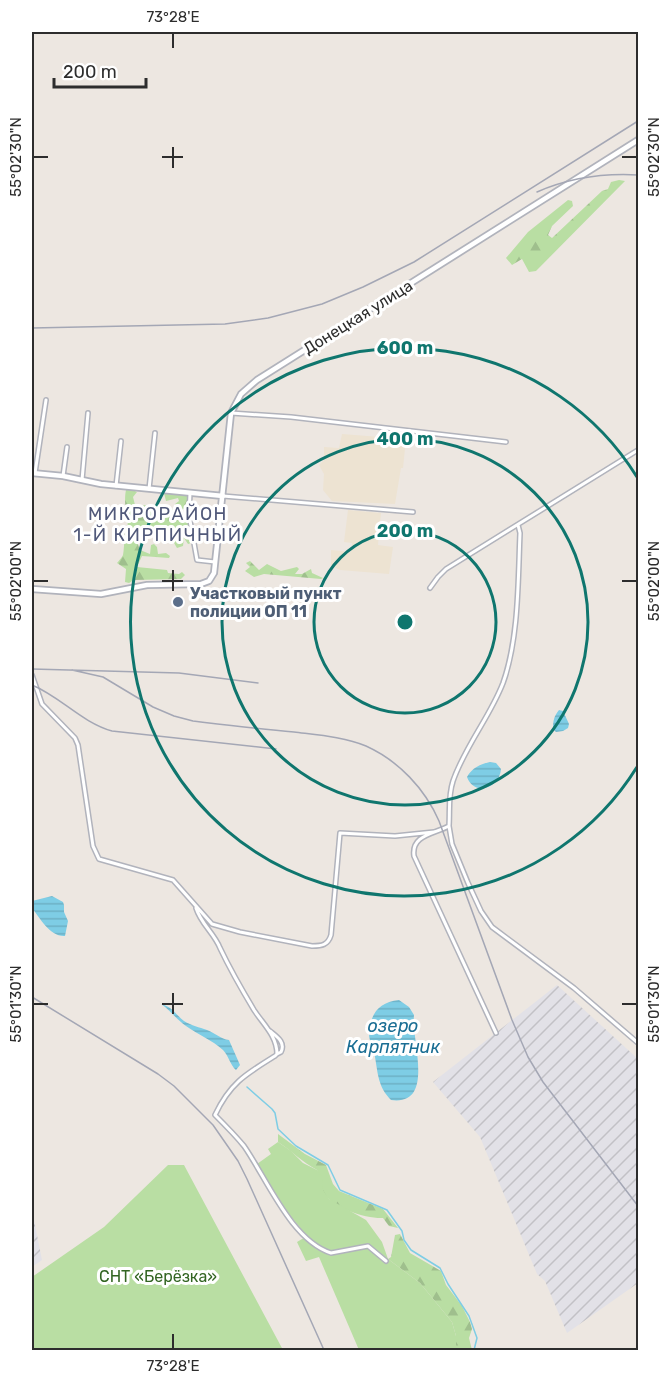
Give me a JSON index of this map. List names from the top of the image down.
{
  "streets": {
    "main road": ["Донецкая улица"]
  },
  "districts": ["МИКРОРАЙОН 1-Й КИРПИЧНЫЙ"],
  "water": ["озеро Карпятник"],
  "parks": ["СНТ «Берёзка»"],
  "places": ["Участковый пункт полиции ОП 11"],
  "scale_bar": "200 m",
  "coordinates": [
    "73°28'E",
    "55°02'30\"N",
    "55°02'00\"N",
    "55°01'30\"N"
  ],
  "rings": ["600 m", "400 m", "200 m"]
}
